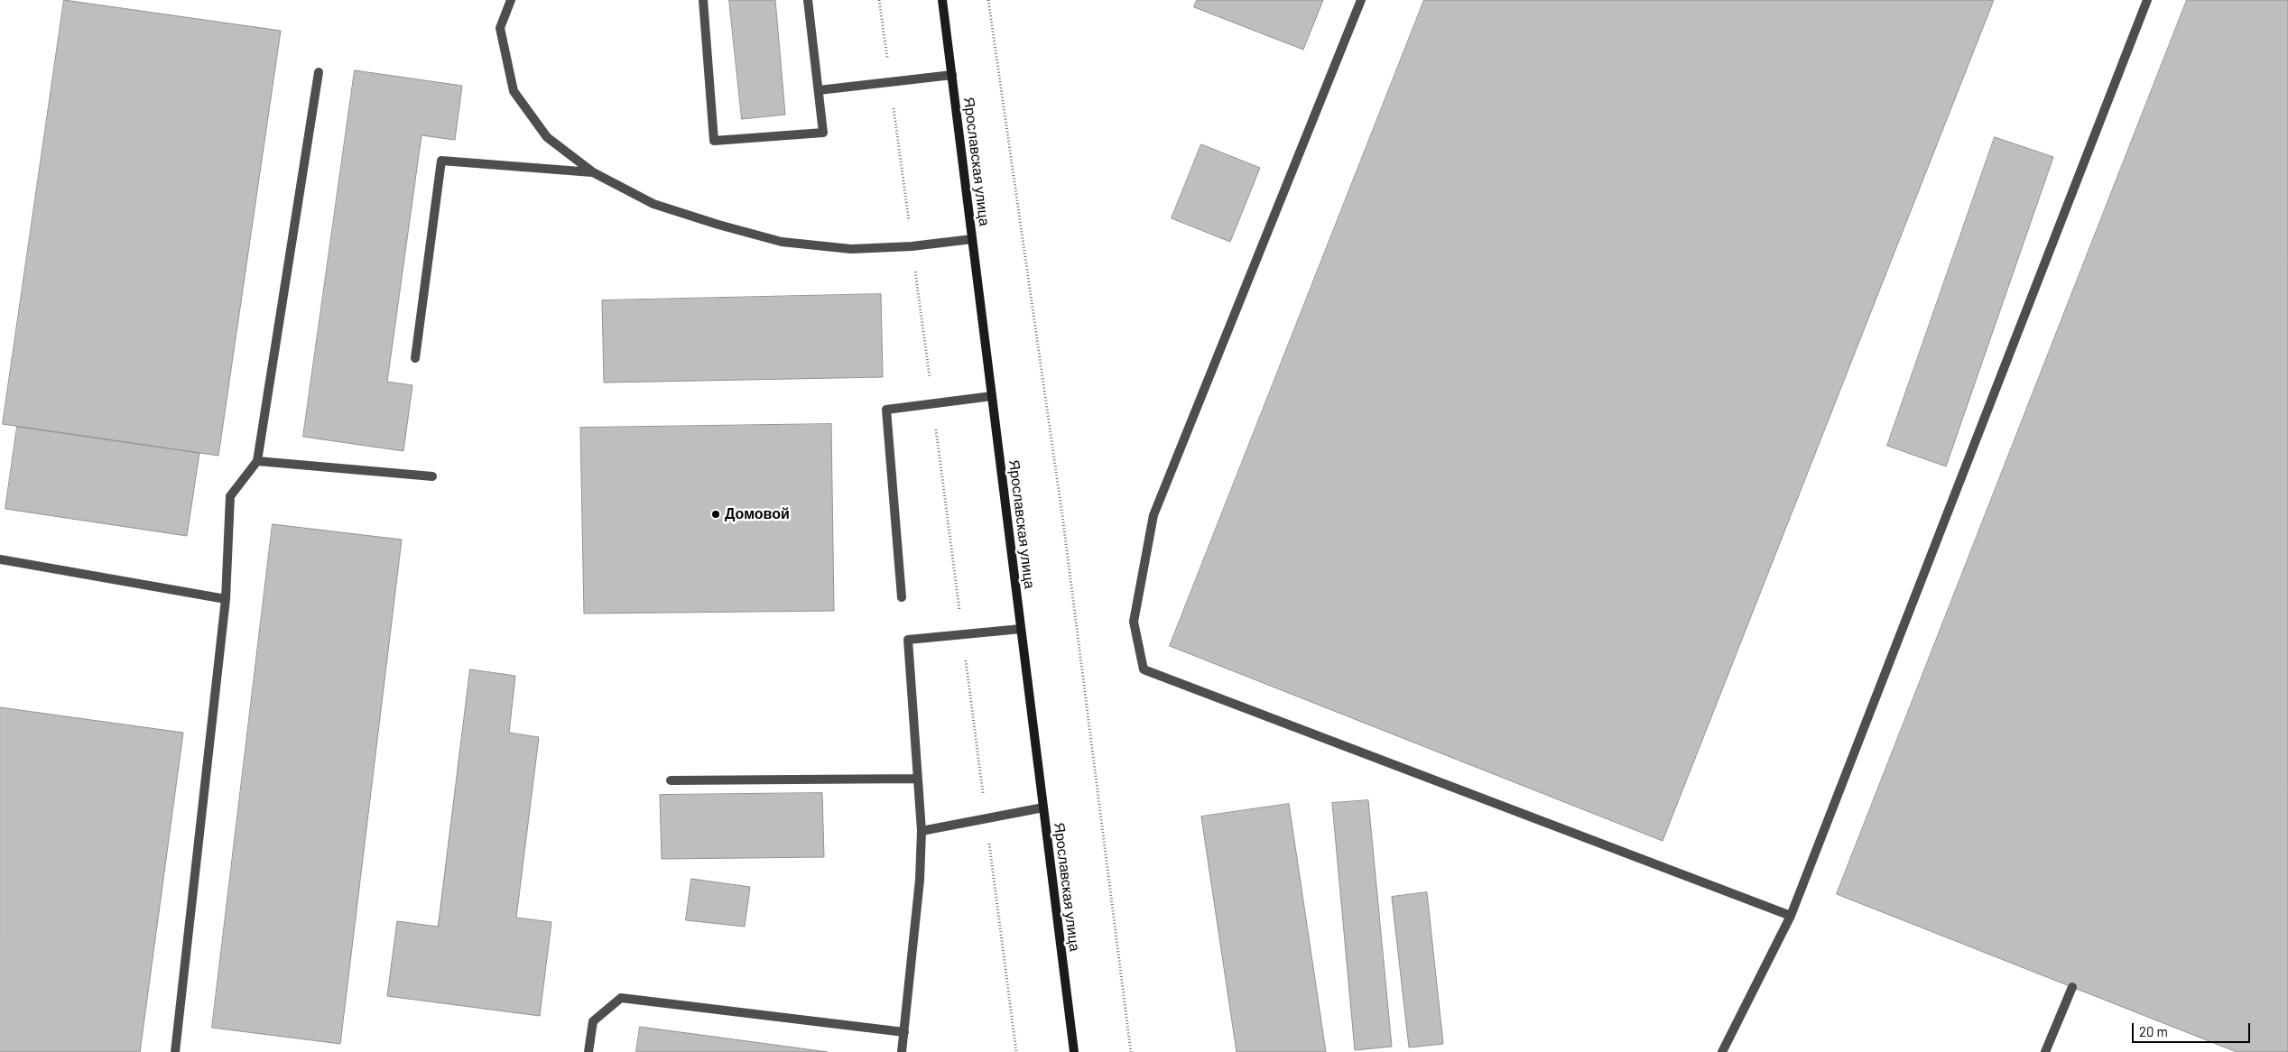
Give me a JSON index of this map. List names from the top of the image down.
{
  "streets": {
    "street": ["Ярославская улица"]
  },
  "places": ["Домовой"],
  "scale_bar": "20 m"
}
